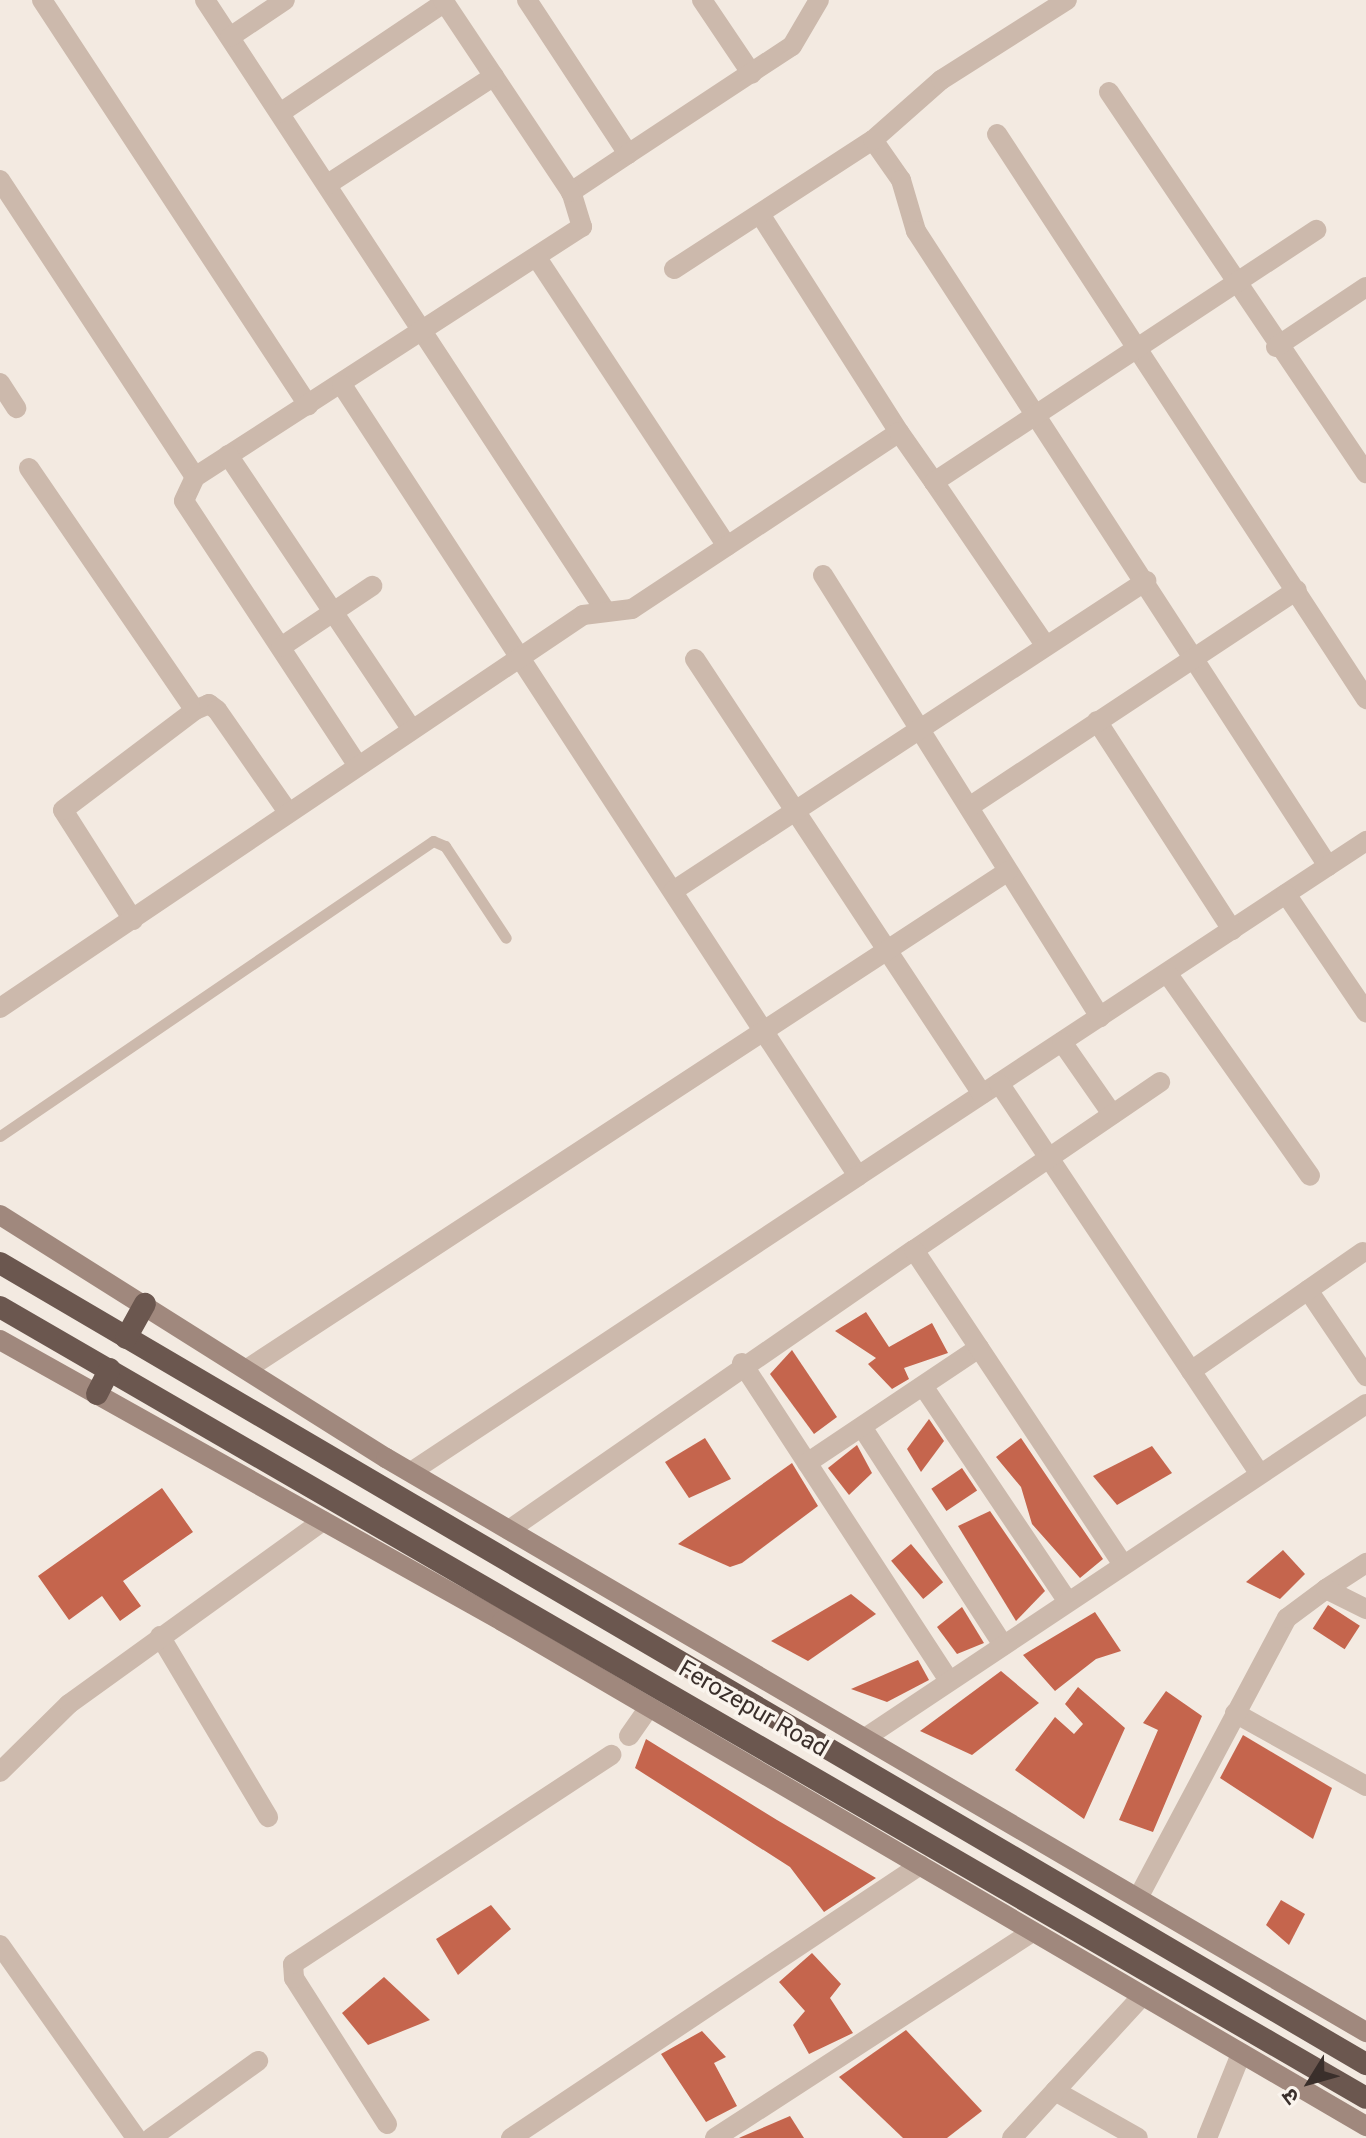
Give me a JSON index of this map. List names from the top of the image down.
{
  "streets": {
    "highway": ["Ferozepur Road"]
  },
  "north": "bottom left"
}
